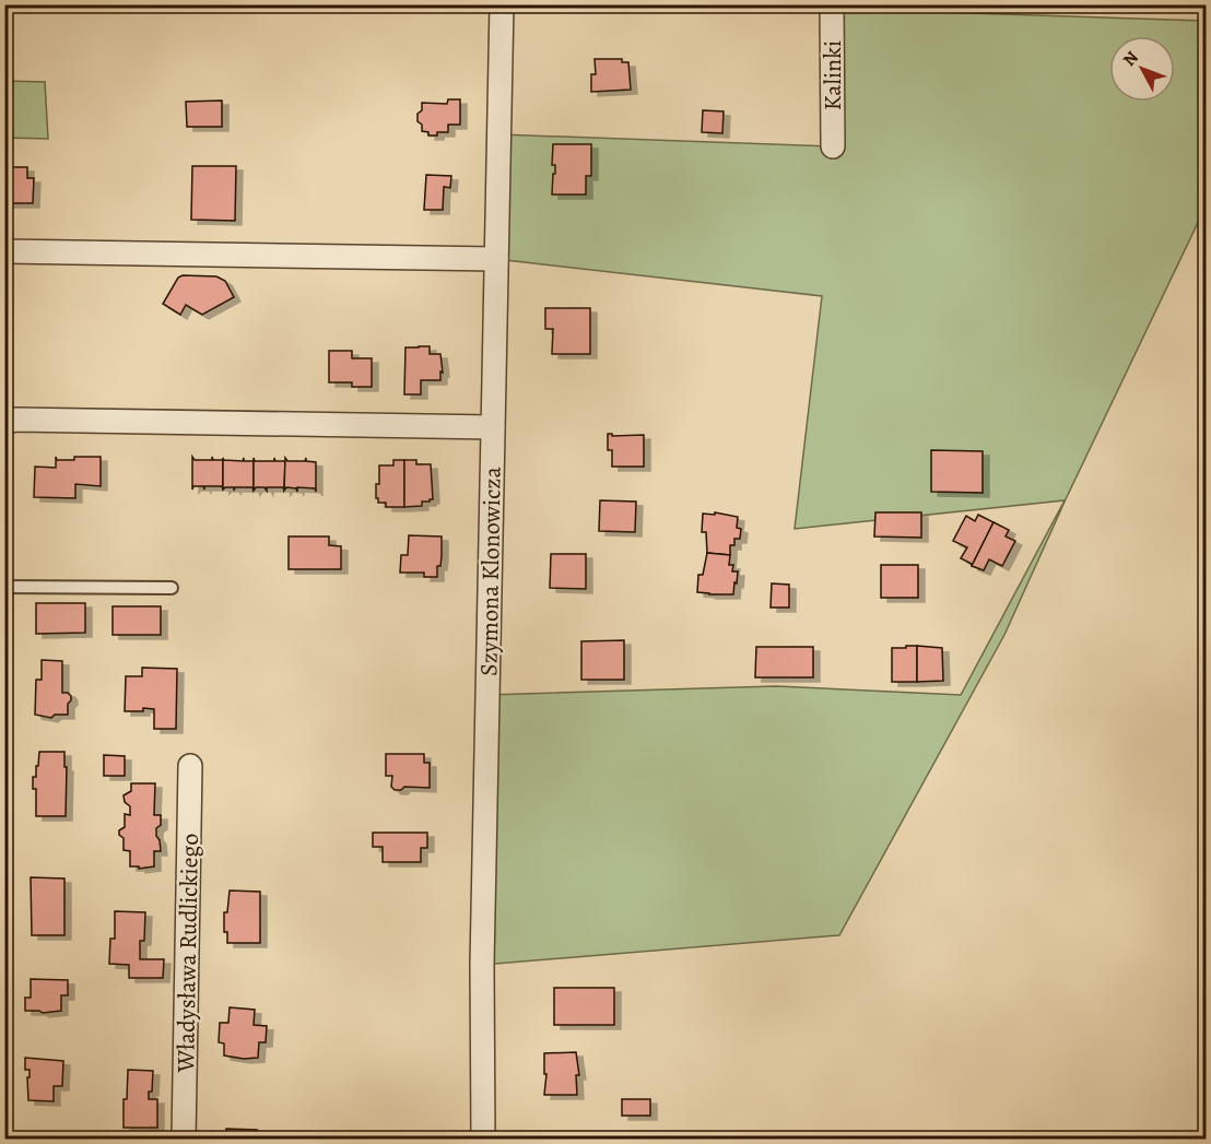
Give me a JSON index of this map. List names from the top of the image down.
{
  "streets": {
    "street": ["Kalinki", "Szymona Klonowicza", "Władysława Rudlickiego"]
  },
  "north": "top left"
}
